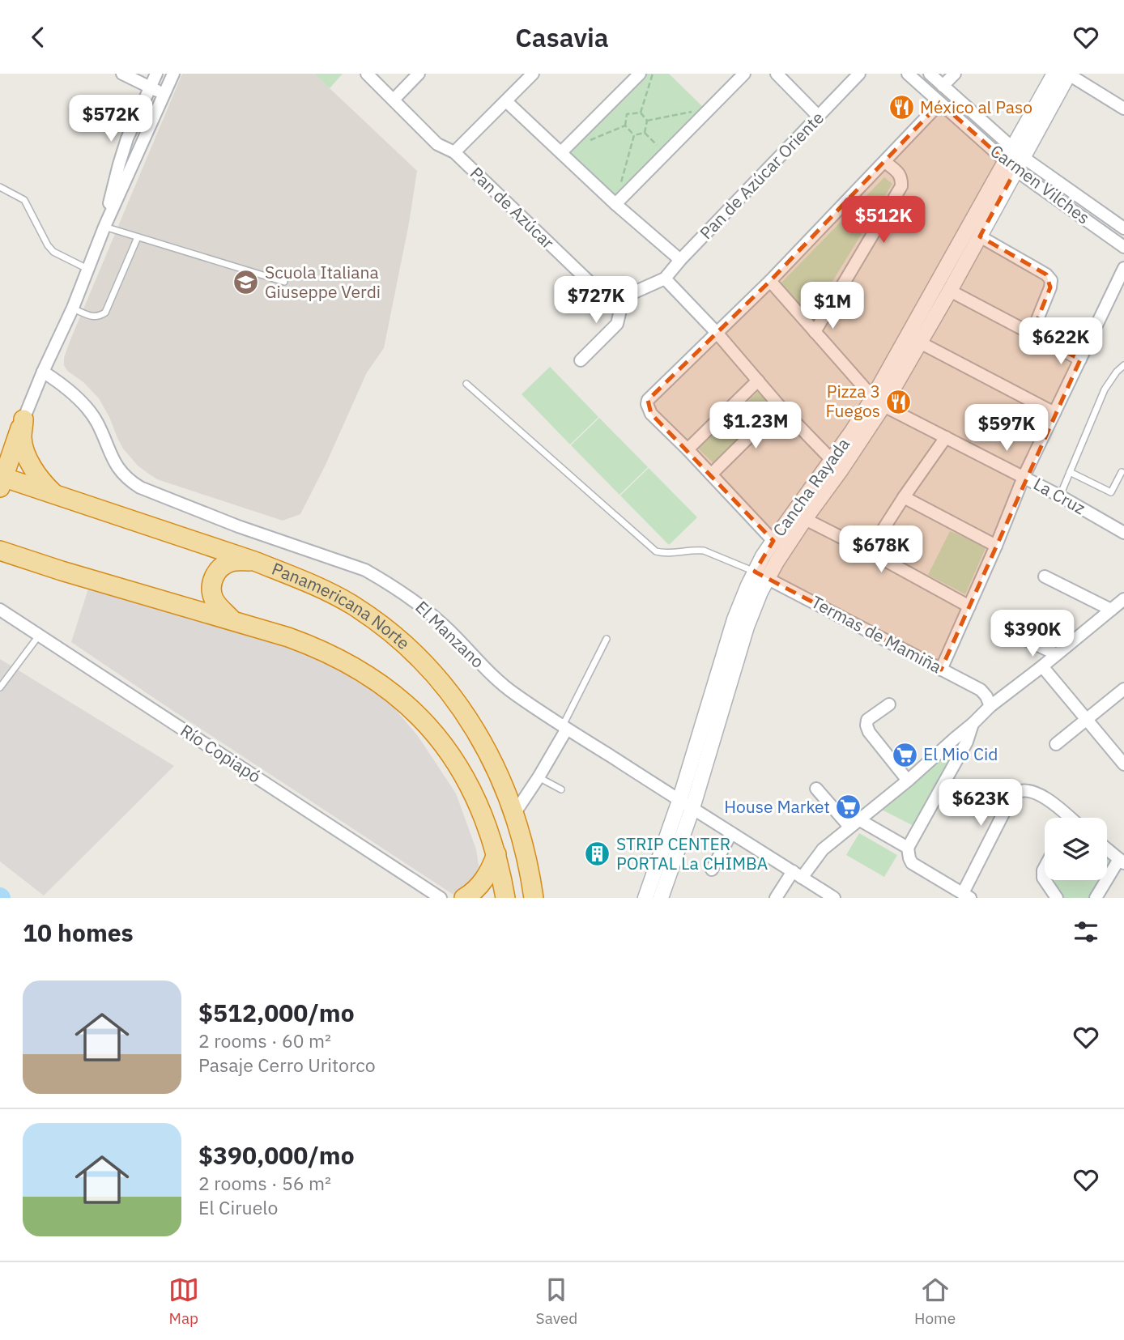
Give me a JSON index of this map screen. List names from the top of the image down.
{
  "streets": {
    "highway": ["Panamericana Norte"],
    "street": [
      "Pan de Azúcar Oriente",
      "Carmen Vilches",
      "Pan de Azúcar",
      "Cancha Rayada",
      "La Cruz",
      "El Manzano",
      "Termas de Mamiña",
      "Río Copiapó"
    ]
  },
  "crossings": [
    ["Carmen Vilches", "Cancha Rayada"],
    ["Cancha Rayada", "La Cruz"],
    ["Cancha Rayada", "El Manzano"],
    ["Cancha Rayada", "Termas de Mamiña"]
  ],
  "places": {
    "restaurant": ["México al Paso", "Pizza 3 Fuegos"],
    "school or university": ["Scuola Italiana Giuseppe Verdi"],
    "supermarket": ["El Mio Cid", "House Market"],
    "building": ["STRIP CENTER PORTAL La CHIMBA"]
  },
  "page": {
    "header": "Casavia",
    "price": [
      "$572K",
      "$512K",
      "$727K",
      "$1M",
      "$622K",
      "$1.23M",
      "$597K",
      "$678K",
      "$390K",
      "$623K"
    ],
    "heading": "10 homes",
    "list": [
      {
        "name": "$512,000/mo",
        "note": "2 rooms · 60 m² · Pasaje Cerro Uritorco"
      },
      {
        "name": "$390,000/mo",
        "note": "2 rooms · 56 m² · El Ciruelo"
      }
    ],
    "tabs": ["Map", "Saved", "Home"]
  }
}
